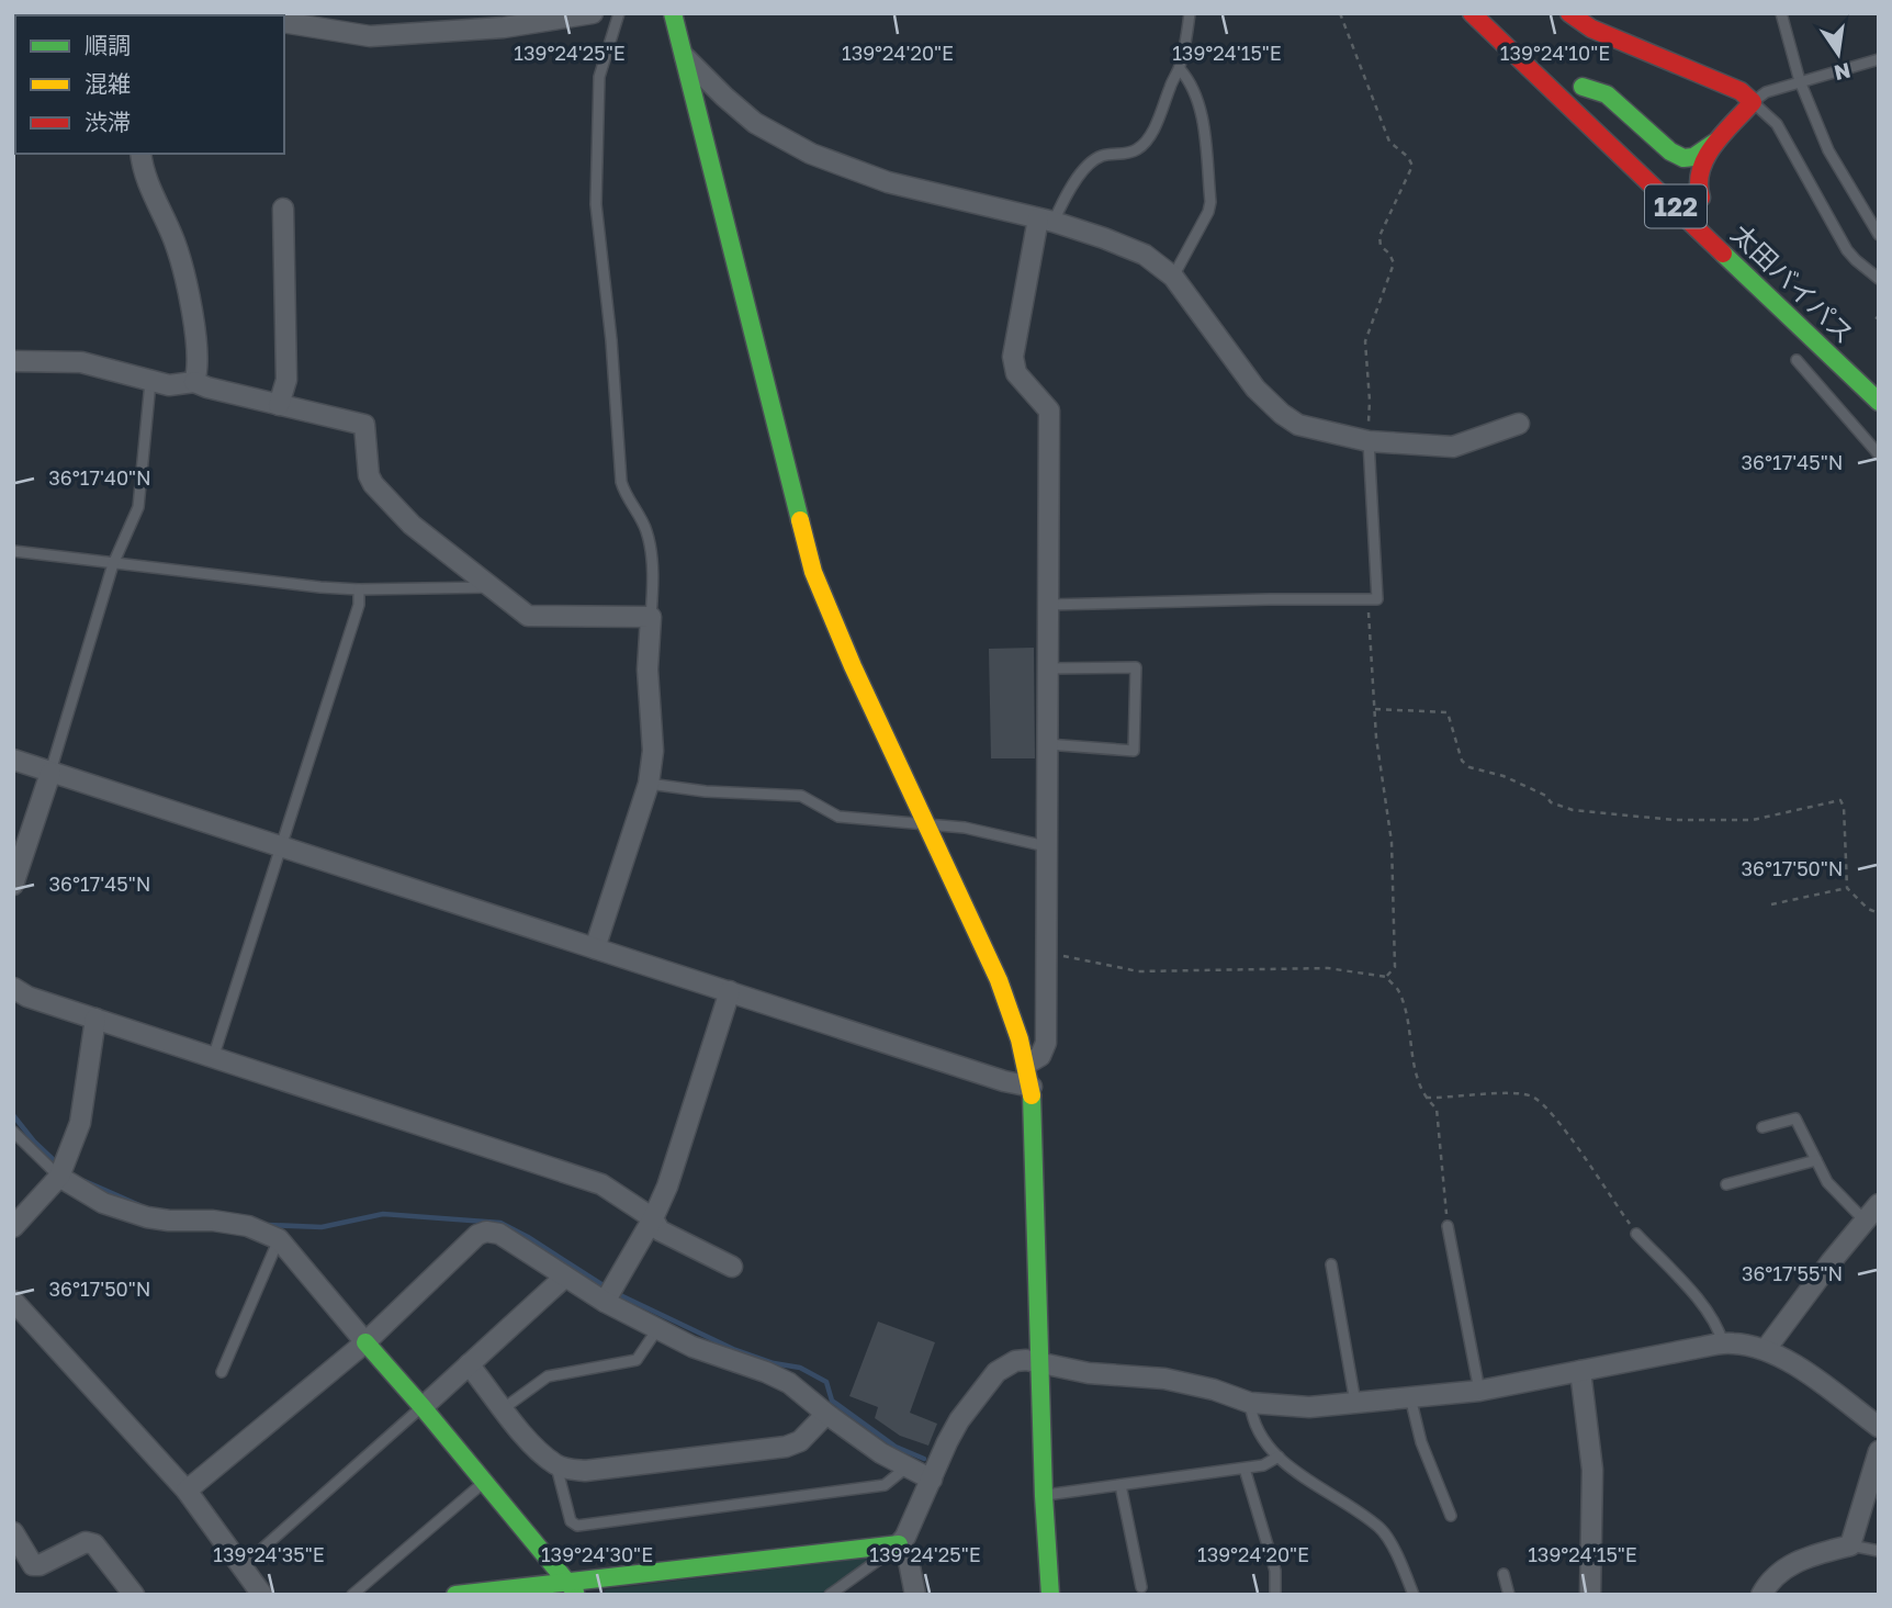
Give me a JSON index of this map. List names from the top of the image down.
{
  "streets": {
    "main road": ["122", "太田バイパス"]
  },
  "legend": ["順調", "混雑", "渋滞"],
  "north": "bottom",
  "coordinates": [
    "139°24'25\"E",
    "139°24'20\"E",
    "139°24'15\"E",
    "139°24'10\"E",
    "36°17'45\"N",
    "36°17'40\"N",
    "36°17'50\"N",
    "36°17'55\"N",
    "139°24'35\"E",
    "139°24'30\"E"
  ]
}
